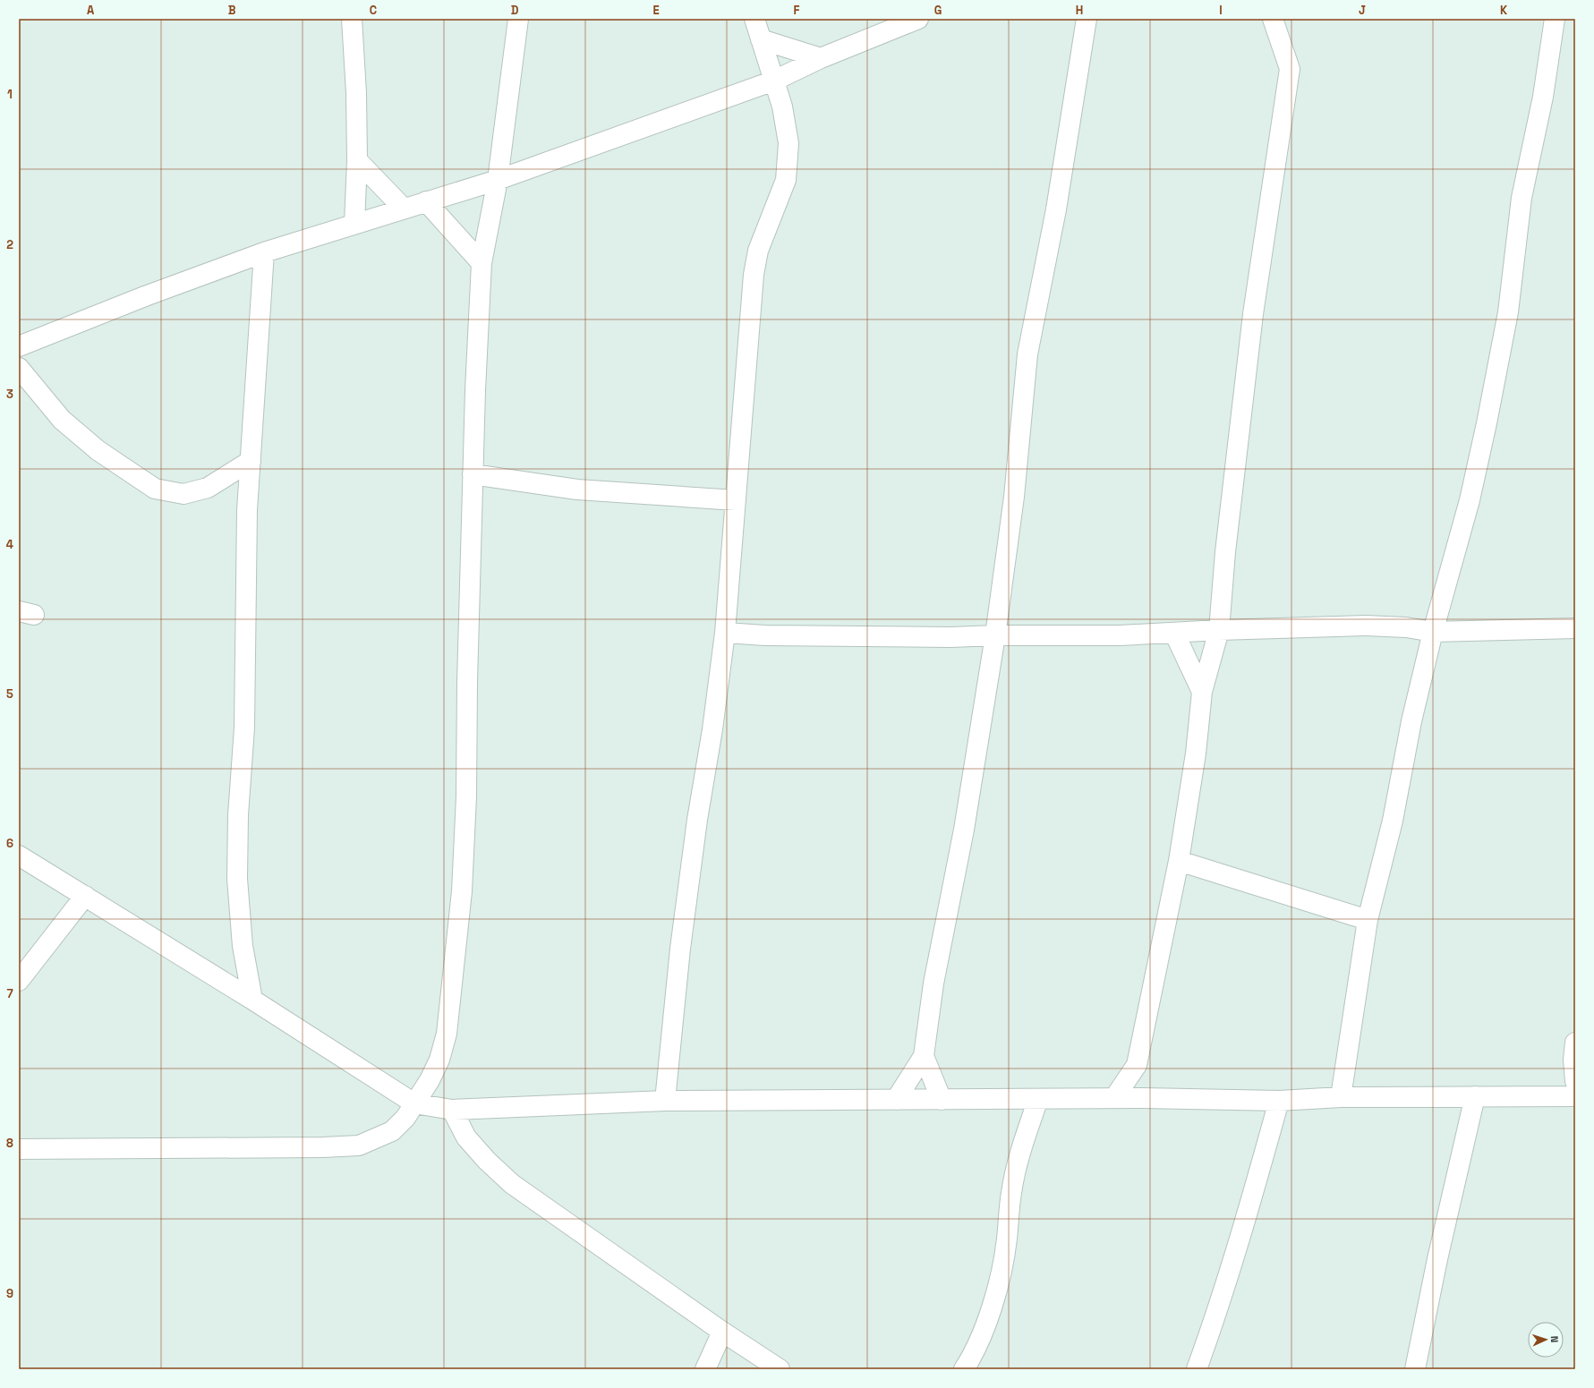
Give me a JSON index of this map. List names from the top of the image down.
{
  "north": "right",
  "grid": {
    "columns": [
      "A",
      "B",
      "C",
      "D",
      "E",
      "F",
      "G",
      "H",
      "I",
      "J",
      "K"
    ],
    "rows": [
      "1",
      "2",
      "3",
      "4",
      "5",
      "6",
      "7",
      "8",
      "9"
    ]
  }
}
